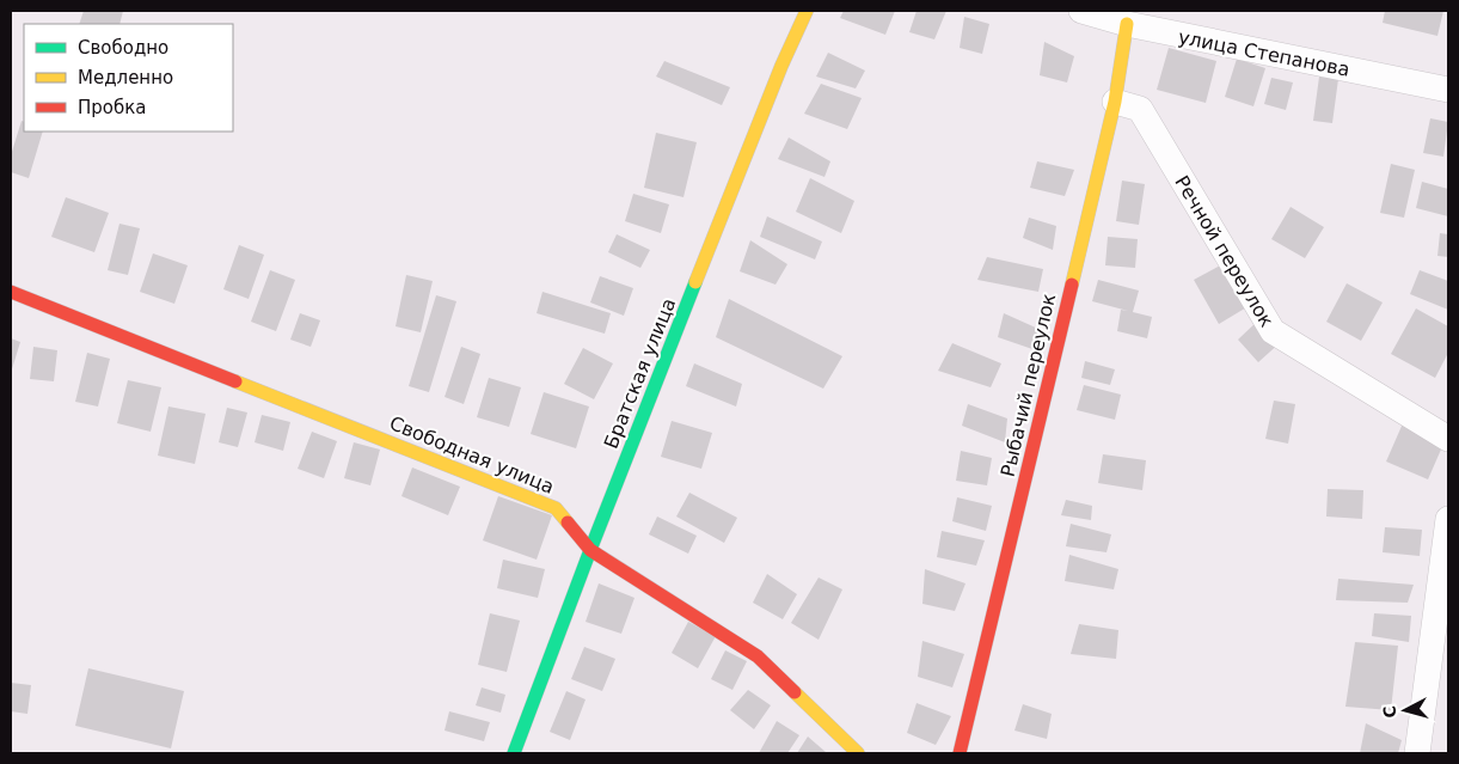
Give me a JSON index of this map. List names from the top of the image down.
{
  "streets": {
    "street": [
      "улица Степанова",
      "Речной переулок",
      "Братская улица",
      "Рыбачий переулок",
      "Свободная улица"
    ]
  },
  "crossings": [
    ["улица Степанова", "Рыбачий переулок"],
    ["Речной переулок", "Рыбачий переулок"],
    ["Братская улица", "Свободная улица"]
  ],
  "legend": ["Свободно", "Медленно", "Пробка"],
  "north": "left"
}
